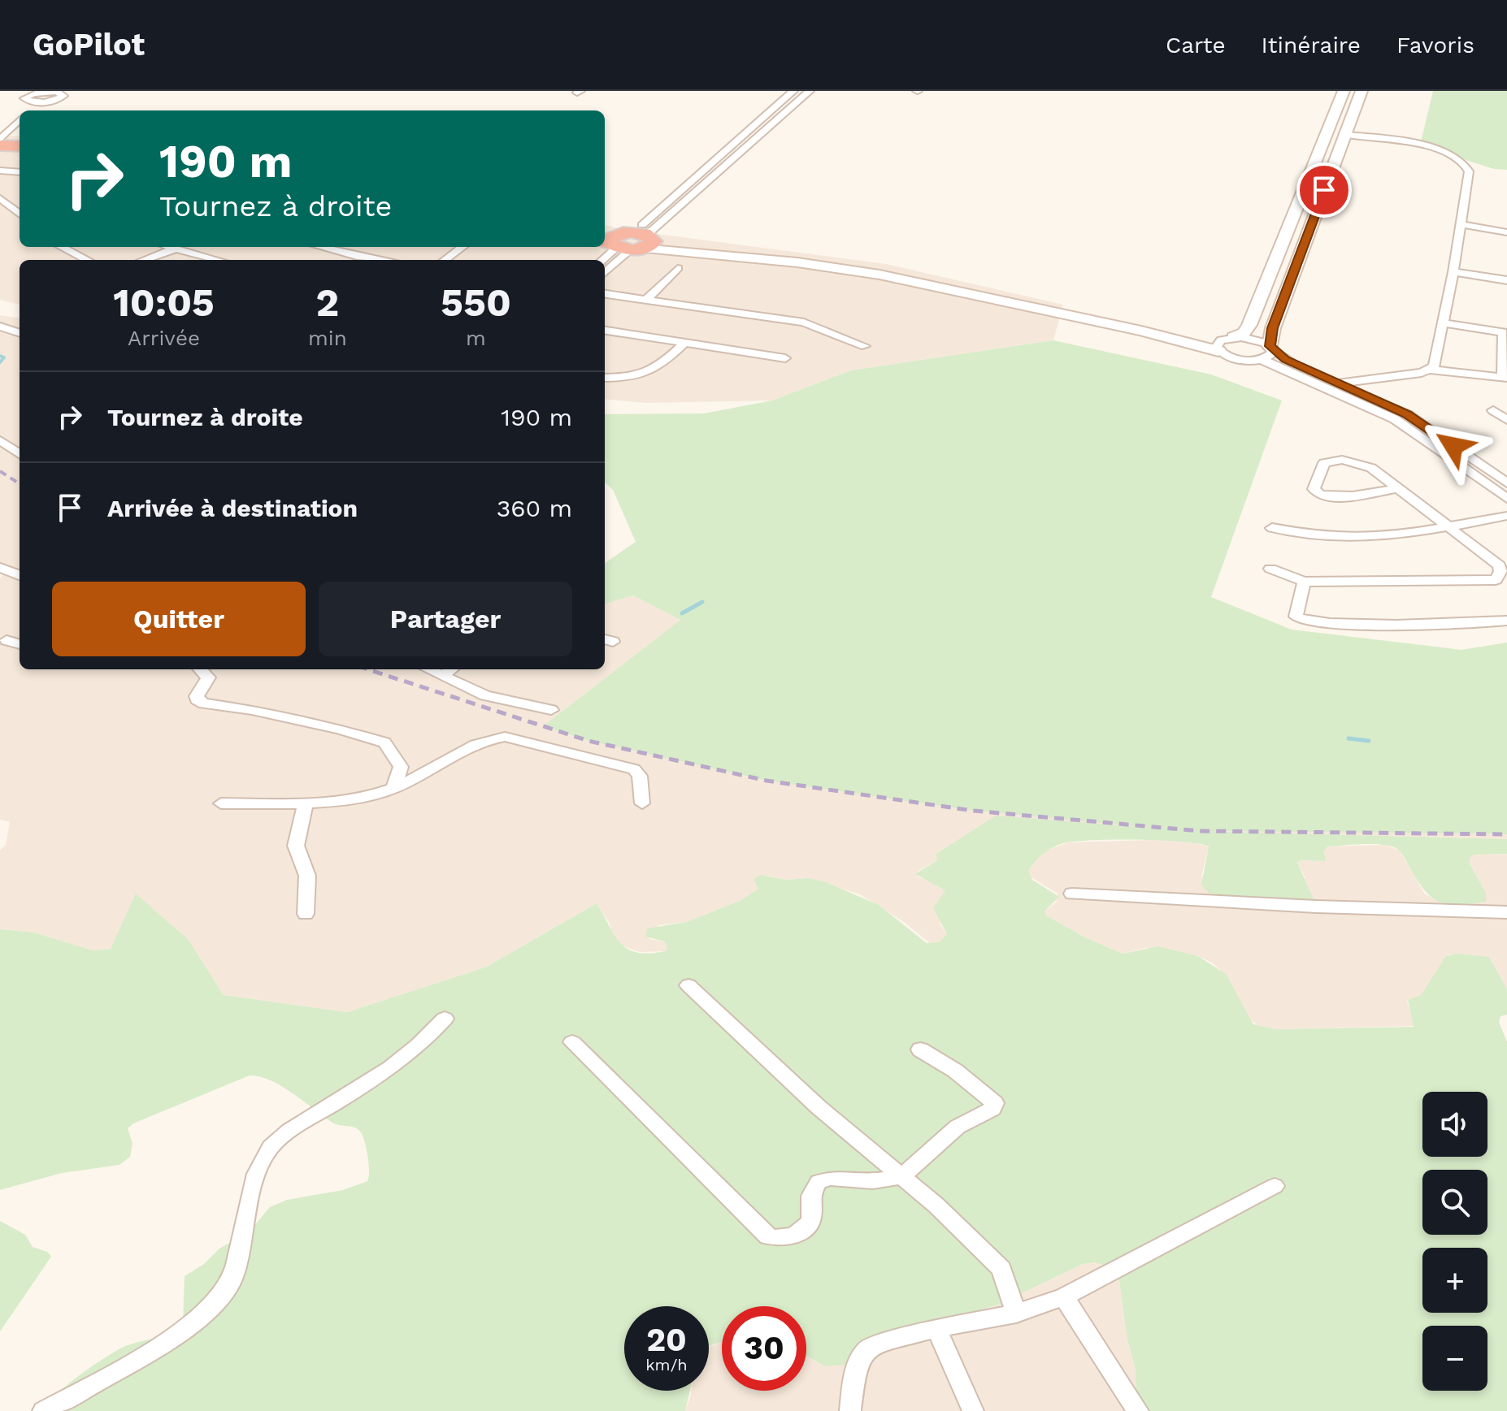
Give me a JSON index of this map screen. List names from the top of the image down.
{
  "page": {
    "header": "GoPilot",
    "nav": ["Carte", "Itinéraire", "Favoris"],
    "turn": ["190 m", "Tournez à droite"],
    "eta": [
      "10:05",
      "Arrivée",
      "2",
      "min",
      "550",
      "m"
    ],
    "list": [
      {
        "name": "Tournez à droite",
        "value": "190 m"
      },
      {
        "name": "Arrivée à destination",
        "value": "360 m"
      }
    ],
    "buttons": ["Quitter", "Partager"],
    "map_buttons": ["+", "−"],
    "speed": "20 km/h",
    "limit": "30"
  }
}
